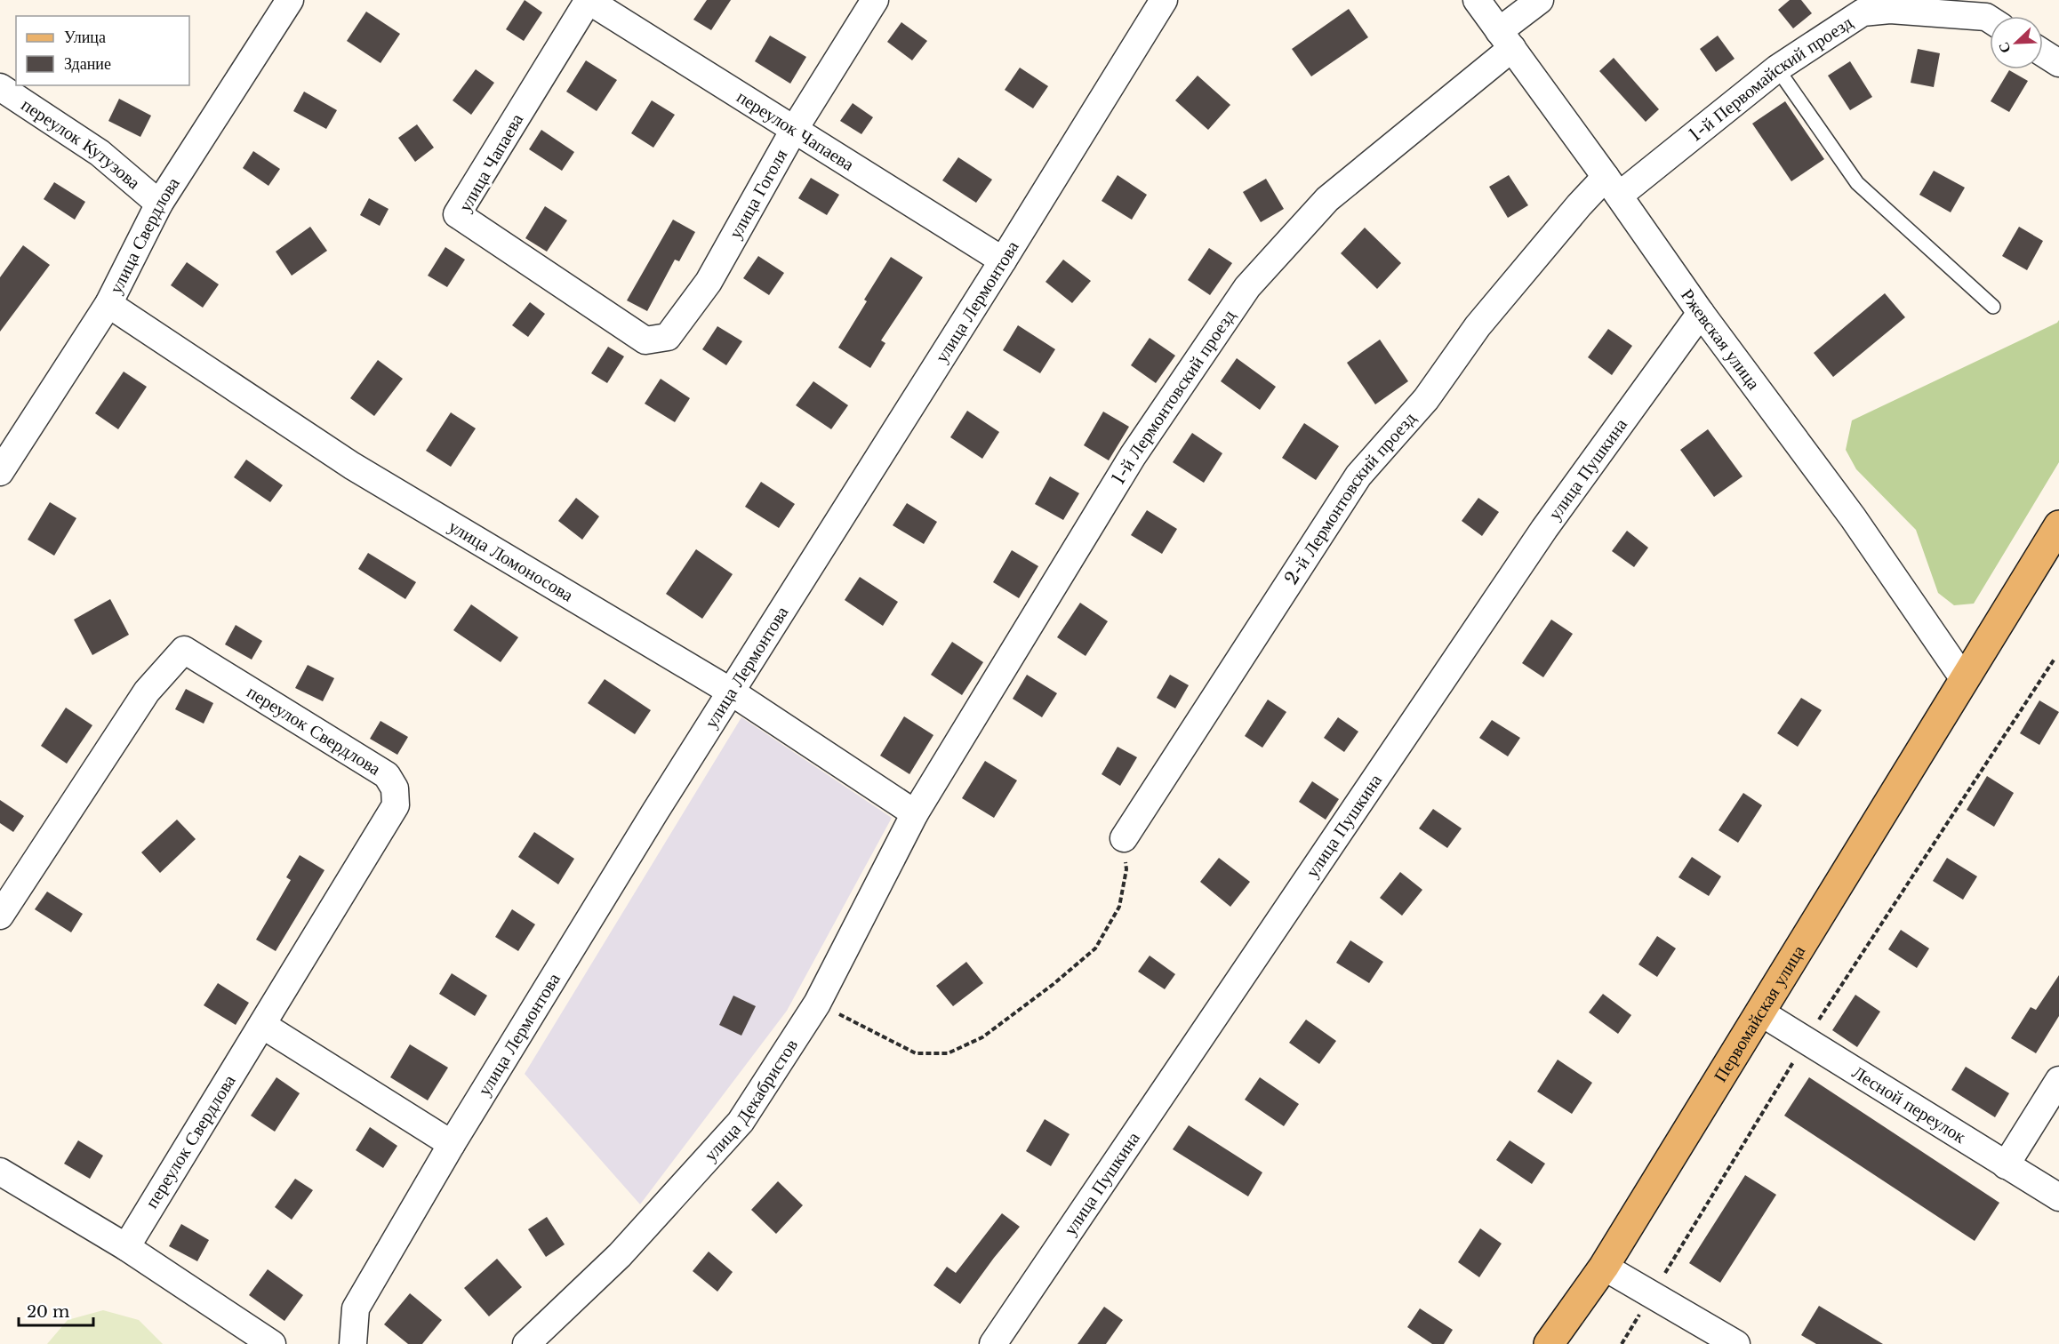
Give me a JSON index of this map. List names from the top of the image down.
{
  "streets": {
    "main road": ["Первомайская улица"],
    "street": [
      "1-й Первомайский проезд",
      "переулок Чапаева",
      "переулок Кутузова",
      "улица Чапаева",
      "улица Гоголя",
      "улица Свердлова",
      "улица Лермонтова",
      "Ржевская улица",
      "1-й Лермонтовский проезд",
      "улица Пушкина",
      "2-й Лермонтовский проезд",
      "улица Ломоносова",
      "переулок Свердлова",
      "улица Декабристов",
      "Лесной переулок"
    ]
  },
  "crossings": [
    ["1-й Первомайский проезд", "Ржевская улица"],
    ["1-й Первомайский проезд", "2-й Лермонтовский проезд"],
    ["переулок Чапаева", "улица Чапаева"],
    ["переулок Чапаева", "улица Гоголя"],
    ["переулок Чапаева", "улица Лермонтова"],
    ["переулок Кутузова", "улица Свердлова"],
    ["улица Чапаева", "улица Гоголя"],
    ["улица Свердлова", "улица Ломоносова"],
    ["улица Лермонтова", "улица Ломоносова"],
    ["Ржевская улица", "1-й Лермонтовский проезд"],
    ["Ржевская улица", "улица Пушкина"],
    ["Ржевская улица", "2-й Лермонтовский проезд"],
    ["Ржевская улица", "Первомайская улица"],
    ["1-й Лермонтовский проезд", "улица Ломоносова"],
    ["1-й Лермонтовский проезд", "улица Декабристов"],
    ["улица Ломоносова", "улица Декабристов"],
    ["Первомайская улица", "Лесной переулок"]
  ],
  "legend": ["Улица", "Здание"],
  "scale_bar": "20 m",
  "north": "bottom left"
}
